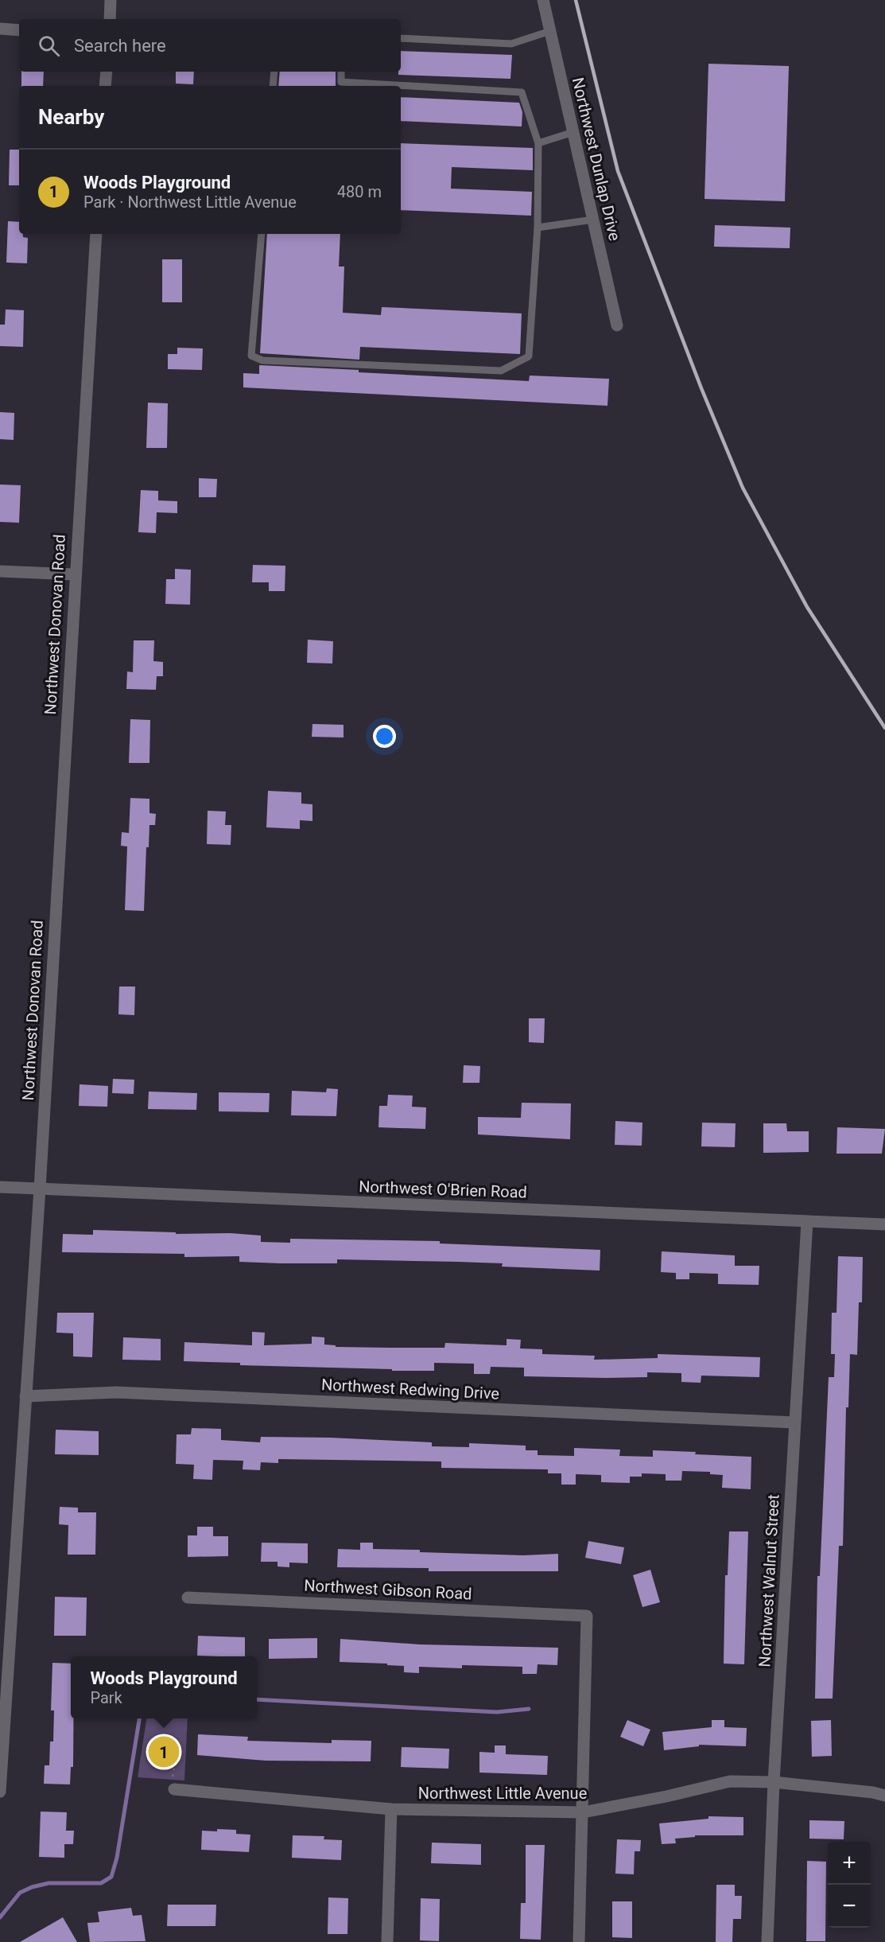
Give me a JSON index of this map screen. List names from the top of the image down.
{
  "streets": {
    "street": [
      "Northwest Dunlap Drive",
      "Northwest Donovan Road",
      "Northwest O'Brien Road",
      "Northwest Redwing Drive",
      "Northwest Walnut Street",
      "Northwest Gibson Road",
      "Northwest Little Avenue"
    ]
  },
  "crossings": [
    ["Northwest Donovan Road", "Northwest O'Brien Road"],
    ["Northwest Donovan Road", "Northwest Redwing Drive"],
    ["Northwest O'Brien Road", "Northwest Walnut Street"],
    ["Northwest Redwing Drive", "Northwest Walnut Street"],
    ["Northwest Walnut Street", "Northwest Little Avenue"],
    ["Northwest Gibson Road", "Northwest Little Avenue"]
  ],
  "page": {
    "search": "Search here",
    "heading": "Nearby",
    "list": [
      {
        "mark": "1",
        "name": "Woods Playground",
        "note": "Park · Northwest Little Avenue",
        "value": "480 m"
      }
    ],
    "popup": ["Woods Playground", "Park"],
    "pins": "1",
    "map_buttons": ["+", "−"]
  }
}
